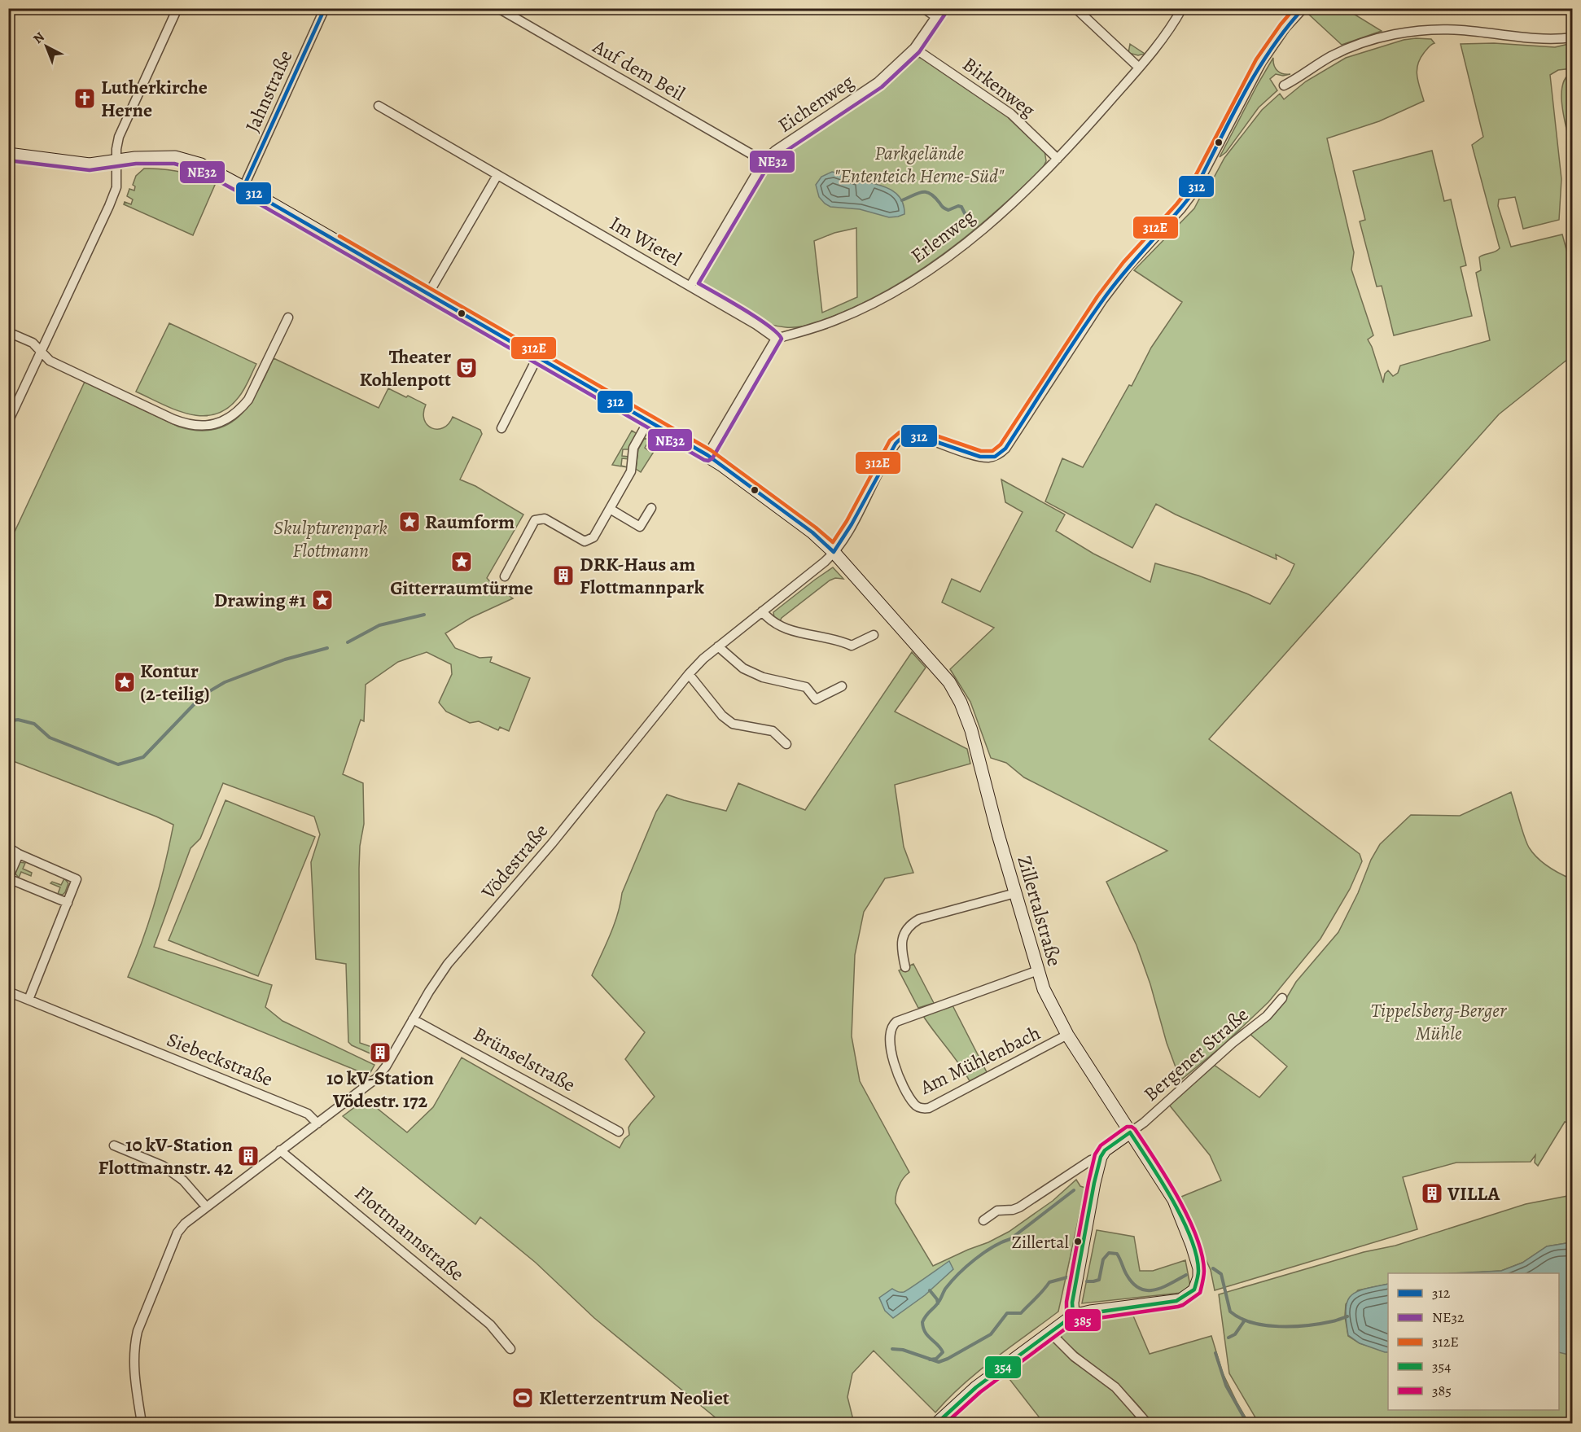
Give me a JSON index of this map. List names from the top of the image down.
{
  "streets": {
    "street": [
      "Auf dem Beil",
      "Birkenweg",
      "Jahnstraße",
      "Eichenweg",
      "Erlenweg",
      "Im Wietel",
      "Vödestraße",
      "Zillertalstraße",
      "Bergener Straße",
      "Siebeckstraße",
      "Brünselstraße",
      "Am Mühlenbach",
      "Flottmannstraße"
    ]
  },
  "crossings": [
    ["Auf dem Beil", "Eichenweg"],
    ["Birkenweg", "Eichenweg"],
    ["Birkenweg", "Erlenweg"],
    ["Eichenweg", "Im Wietel"],
    ["Erlenweg", "Im Wietel"],
    ["Vödestraße", "Zillertalstraße"],
    ["Vödestraße", "Siebeckstraße"],
    ["Vödestraße", "Brünselstraße"],
    ["Zillertalstraße", "Bergener Straße"],
    ["Zillertalstraße", "Am Mühlenbach"]
  ],
  "parks": ["Parkgelände \"Ententeich Herne-Süd\"", "Skulpturenpark Flottmann", "Tippelsberg-Berger Mühle"],
  "places": {
    "church": ["Lutherkirche Herne"],
    "theatre": ["Theater Kohlenpott"],
    "place": [
      "Raumform",
      "Gitterraumtürme",
      "Drawing #1",
      "Kontur (2-teilig)"
    ],
    "building": [
      "DRK-Haus am Flottmannpark",
      "10 kV-Station Vödestr. 172",
      "10 kV-Station Flottmannstr. 42",
      "VILLA"
    ],
    "other": ["Zillertal"],
    "sports": ["Kletterzentrum Neoliet"]
  },
  "lines": [
    "transit line 312",
    "transit line 312E",
    "transit line NE32",
    "transit line 385",
    "transit line 354"
  ],
  "legend": [
    "312",
    "NE32",
    "312E",
    "354",
    "385"
  ],
  "north": "top left"
}
